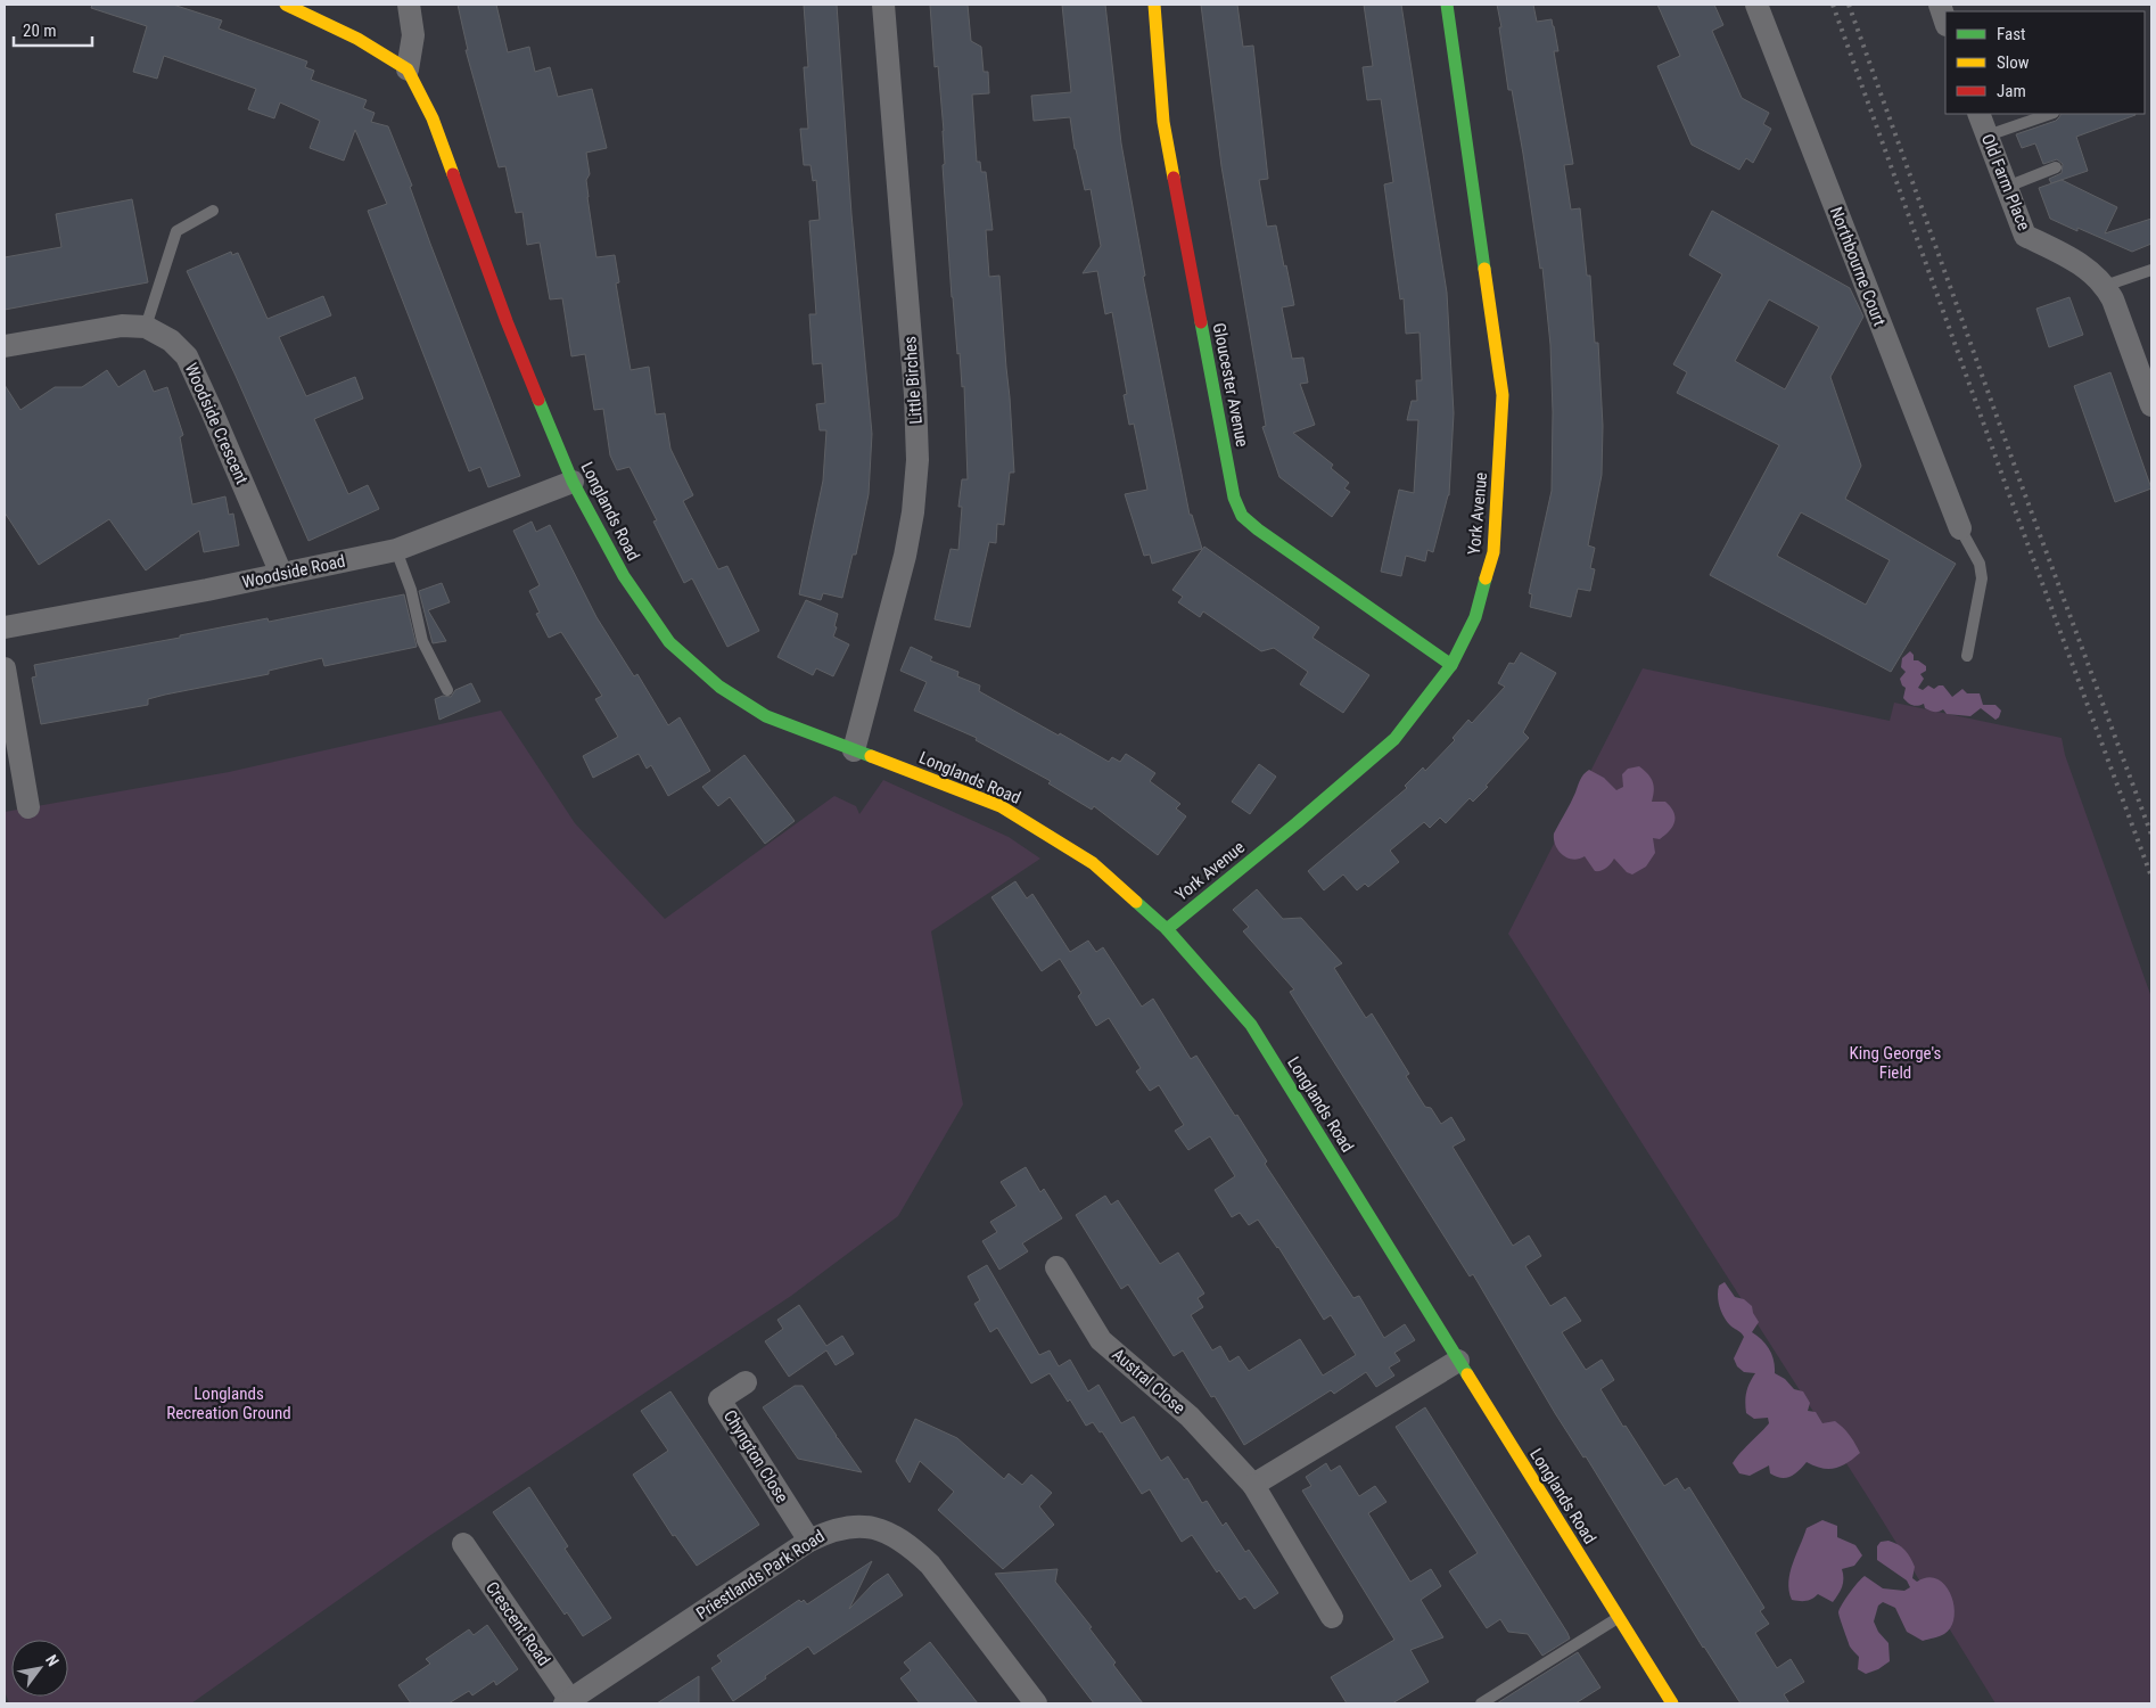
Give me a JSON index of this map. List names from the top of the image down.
{
  "streets": {
    "street": [
      "Old Farm Place",
      "Northbourne Court",
      "Little Birches",
      "Gloucester Avenue",
      "Woodside Crescent",
      "Longlands Road",
      "York Avenue",
      "Woodside Road",
      "Austral Close",
      "Chyngton Close",
      "Priestlands Park Road",
      "Crescent Road"
    ]
  },
  "crossings": [
    ["Little Birches", "Longlands Road"],
    ["Gloucester Avenue", "York Avenue"],
    ["Woodside Crescent", "Woodside Road"],
    ["Longlands Road", "York Avenue"],
    ["Longlands Road", "Woodside Road"],
    ["Chyngton Close", "Priestlands Park Road"],
    ["Priestlands Park Road", "Crescent Road"]
  ],
  "parks": ["King George's Field", "Longlands Recreation Ground"],
  "legend": ["Fast", "Slow", "Jam"],
  "scale_bar": "20 m",
  "north": "top right"
}
